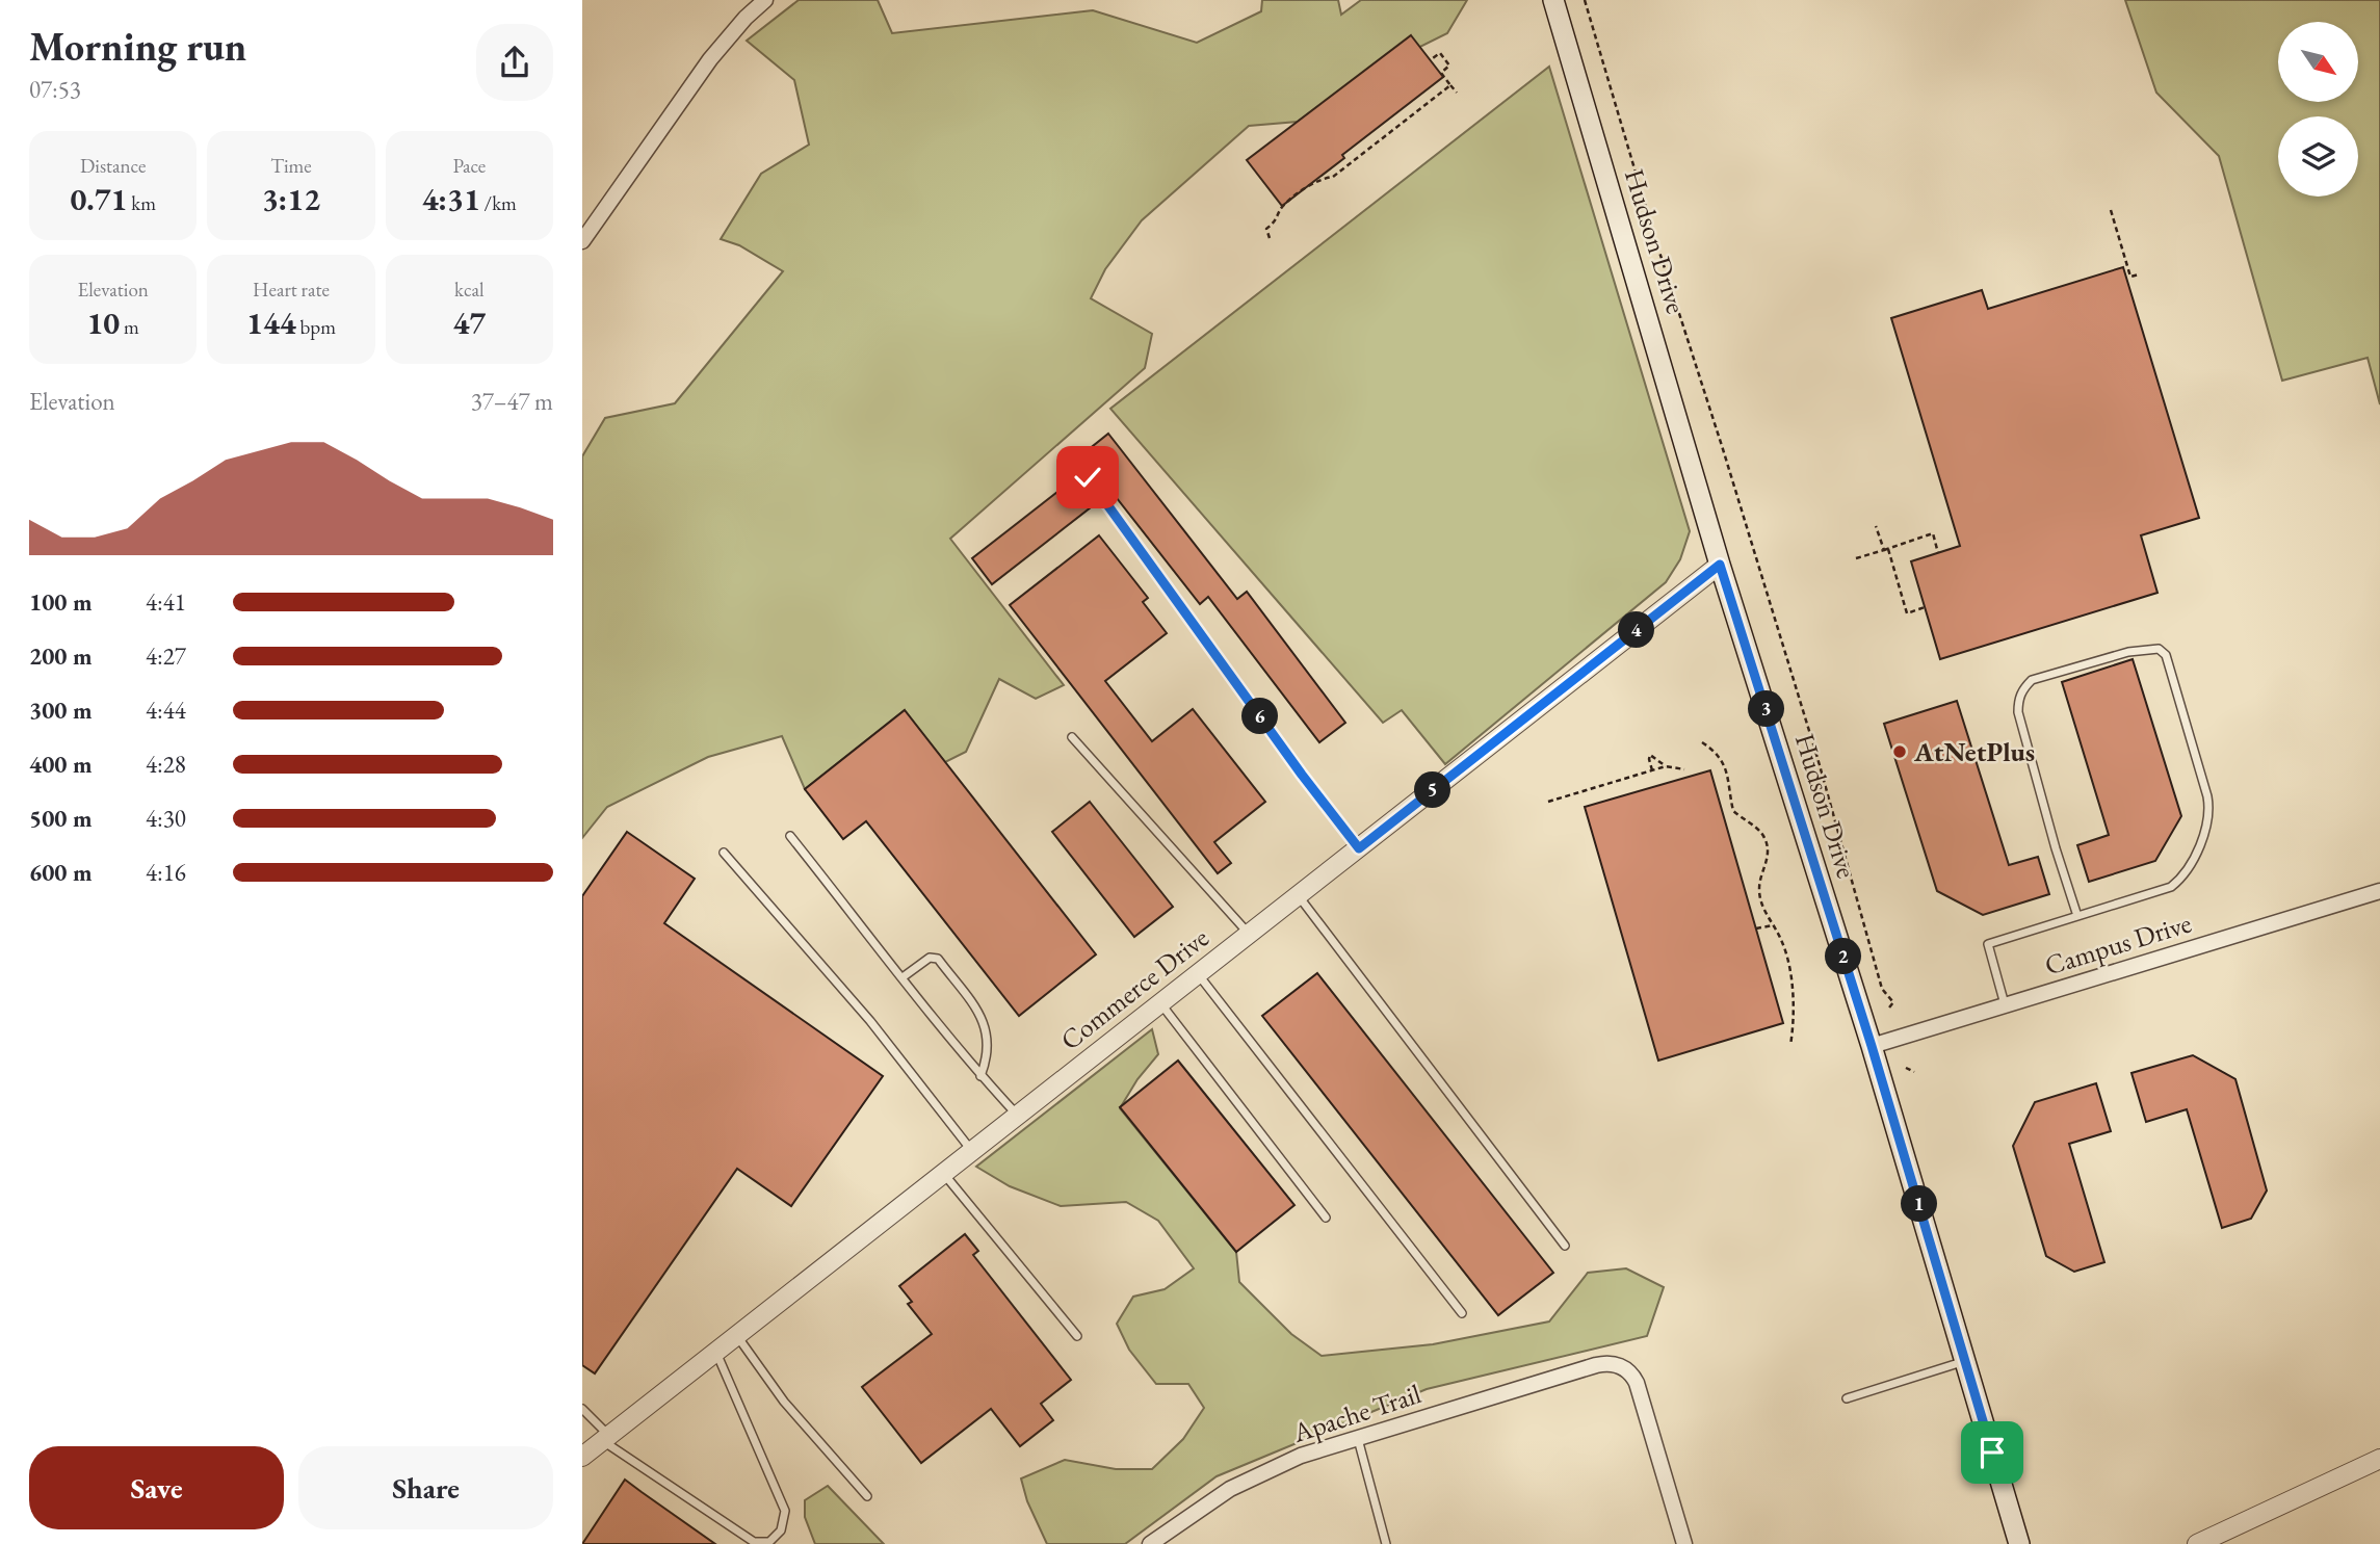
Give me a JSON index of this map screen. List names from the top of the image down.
{
  "streets": {
    "main road": ["Hudson Drive"],
    "street": ["Campus Drive", "Commerce Drive", "Apache Trail"]
  },
  "crossings": [
    ["Hudson Drive", "Campus Drive"],
    ["Hudson Drive", "Commerce Drive"]
  ],
  "places": ["AtNetPlus"],
  "north": "bottom right",
  "page": {
    "heading": ["Morning run", "07:53"],
    "stats": [
      ["Distance", "0.71 km"],
      ["Time", "3:12"],
      ["Pace", "4:31 /km"],
      ["Elevation", "10 m"],
      ["Heart rate", "144 bpm"],
      ["kcal", "47"]
    ],
    "chart": ["Elevation", "37–47 m"],
    "list": [
      {
        "name": "100 m",
        "note": "4:41"
      },
      {
        "name": "200 m",
        "note": "4:27"
      },
      {
        "name": "300 m",
        "note": "4:44"
      },
      {
        "name": "400 m",
        "note": "4:28"
      },
      {
        "name": "500 m",
        "note": "4:30"
      },
      {
        "name": "600 m",
        "note": "4:16"
      }
    ],
    "pins": [
      "4",
      "3",
      "6",
      "5",
      "2",
      "1"
    ],
    "buttons": ["Save", "Share"]
  }
}
